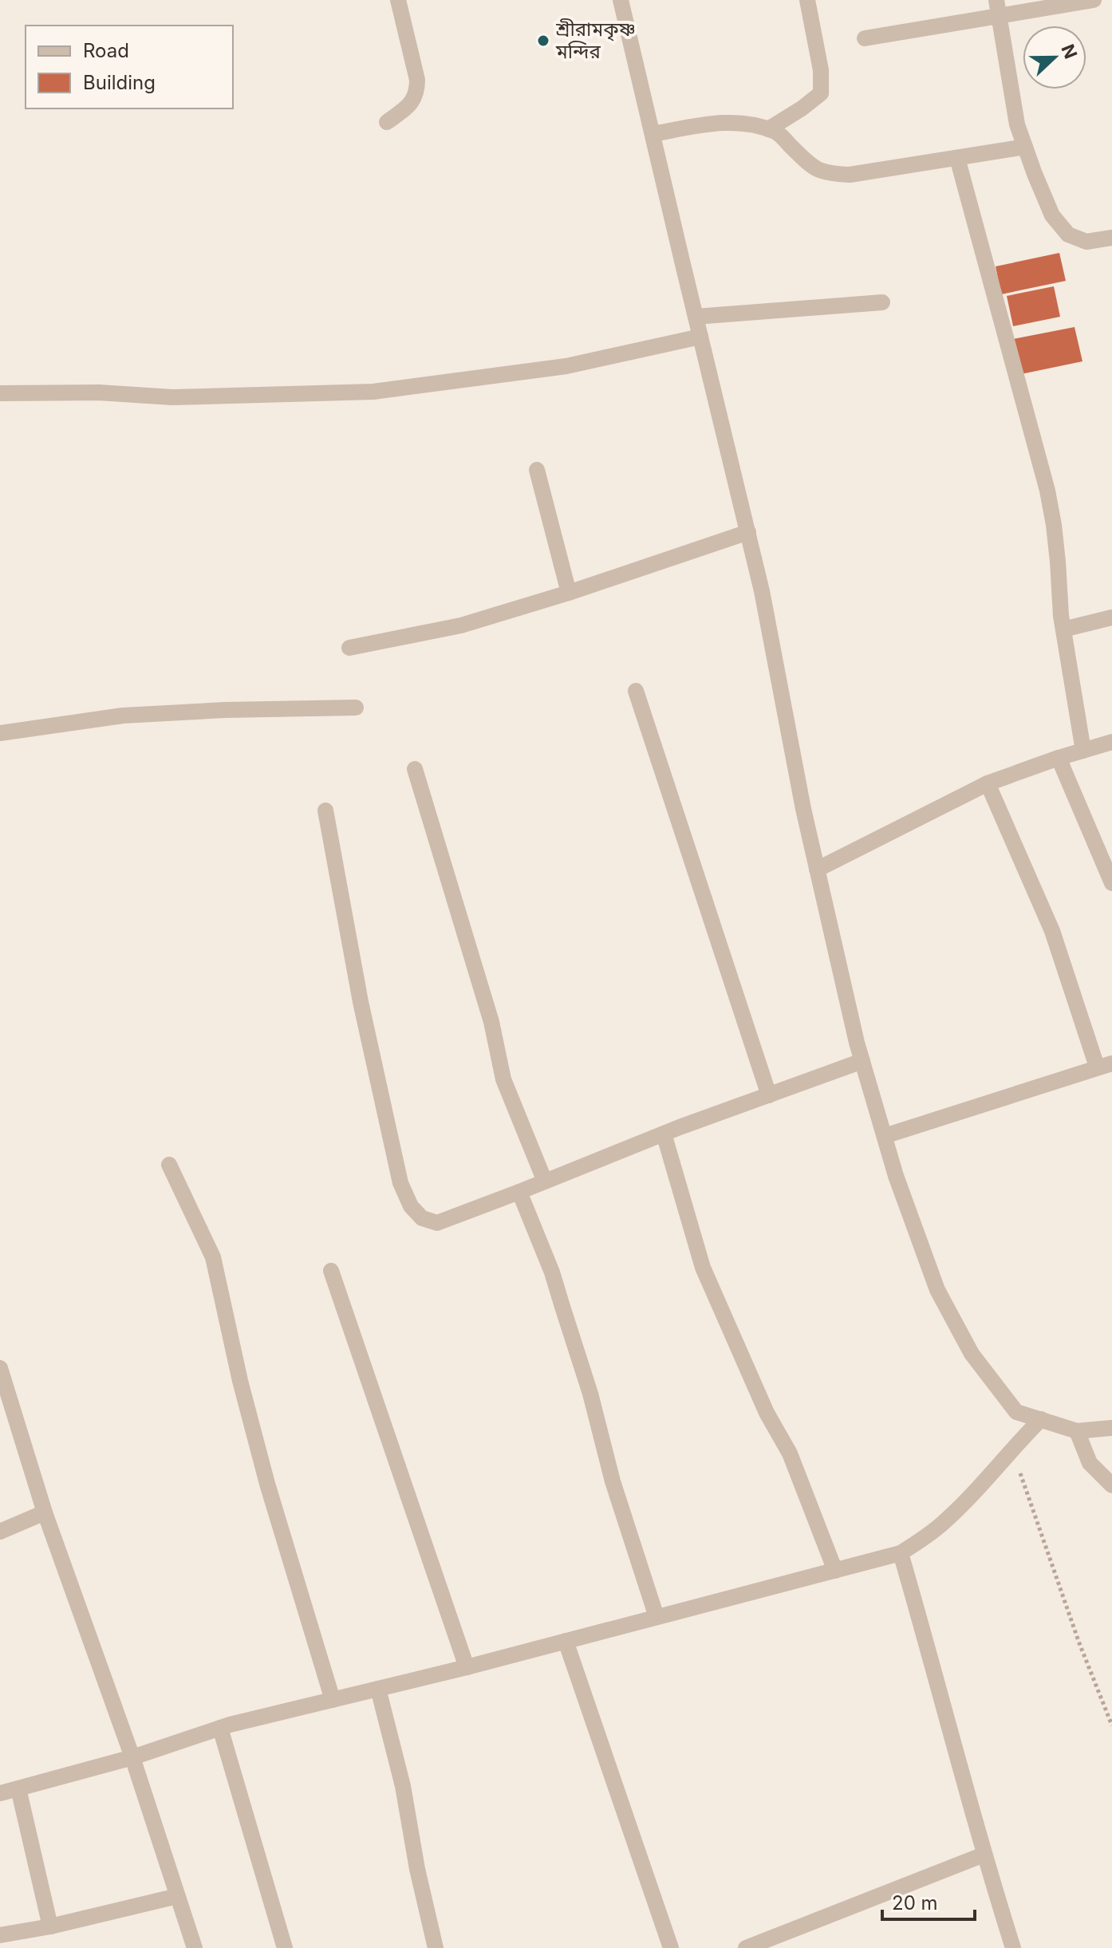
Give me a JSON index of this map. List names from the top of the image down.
{
  "places": ["শ্রীরামকৃষ্ণ মন্দির"],
  "legend": ["Road", "Building"],
  "scale_bar": "20 m",
  "north": "right"
}
